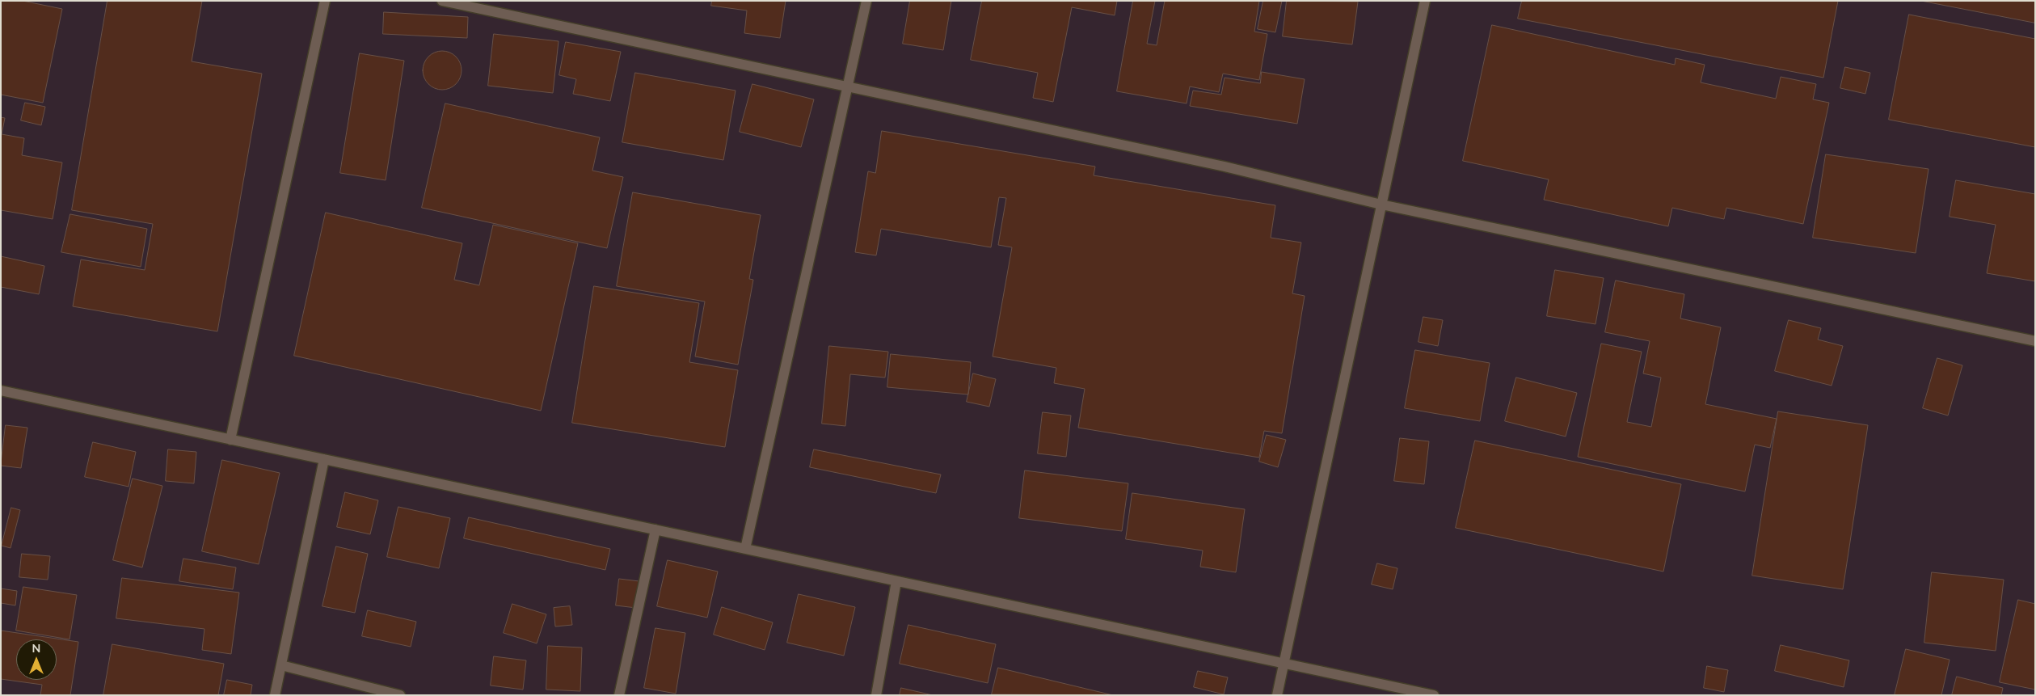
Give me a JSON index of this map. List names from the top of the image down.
{
  "north": "top"
}
